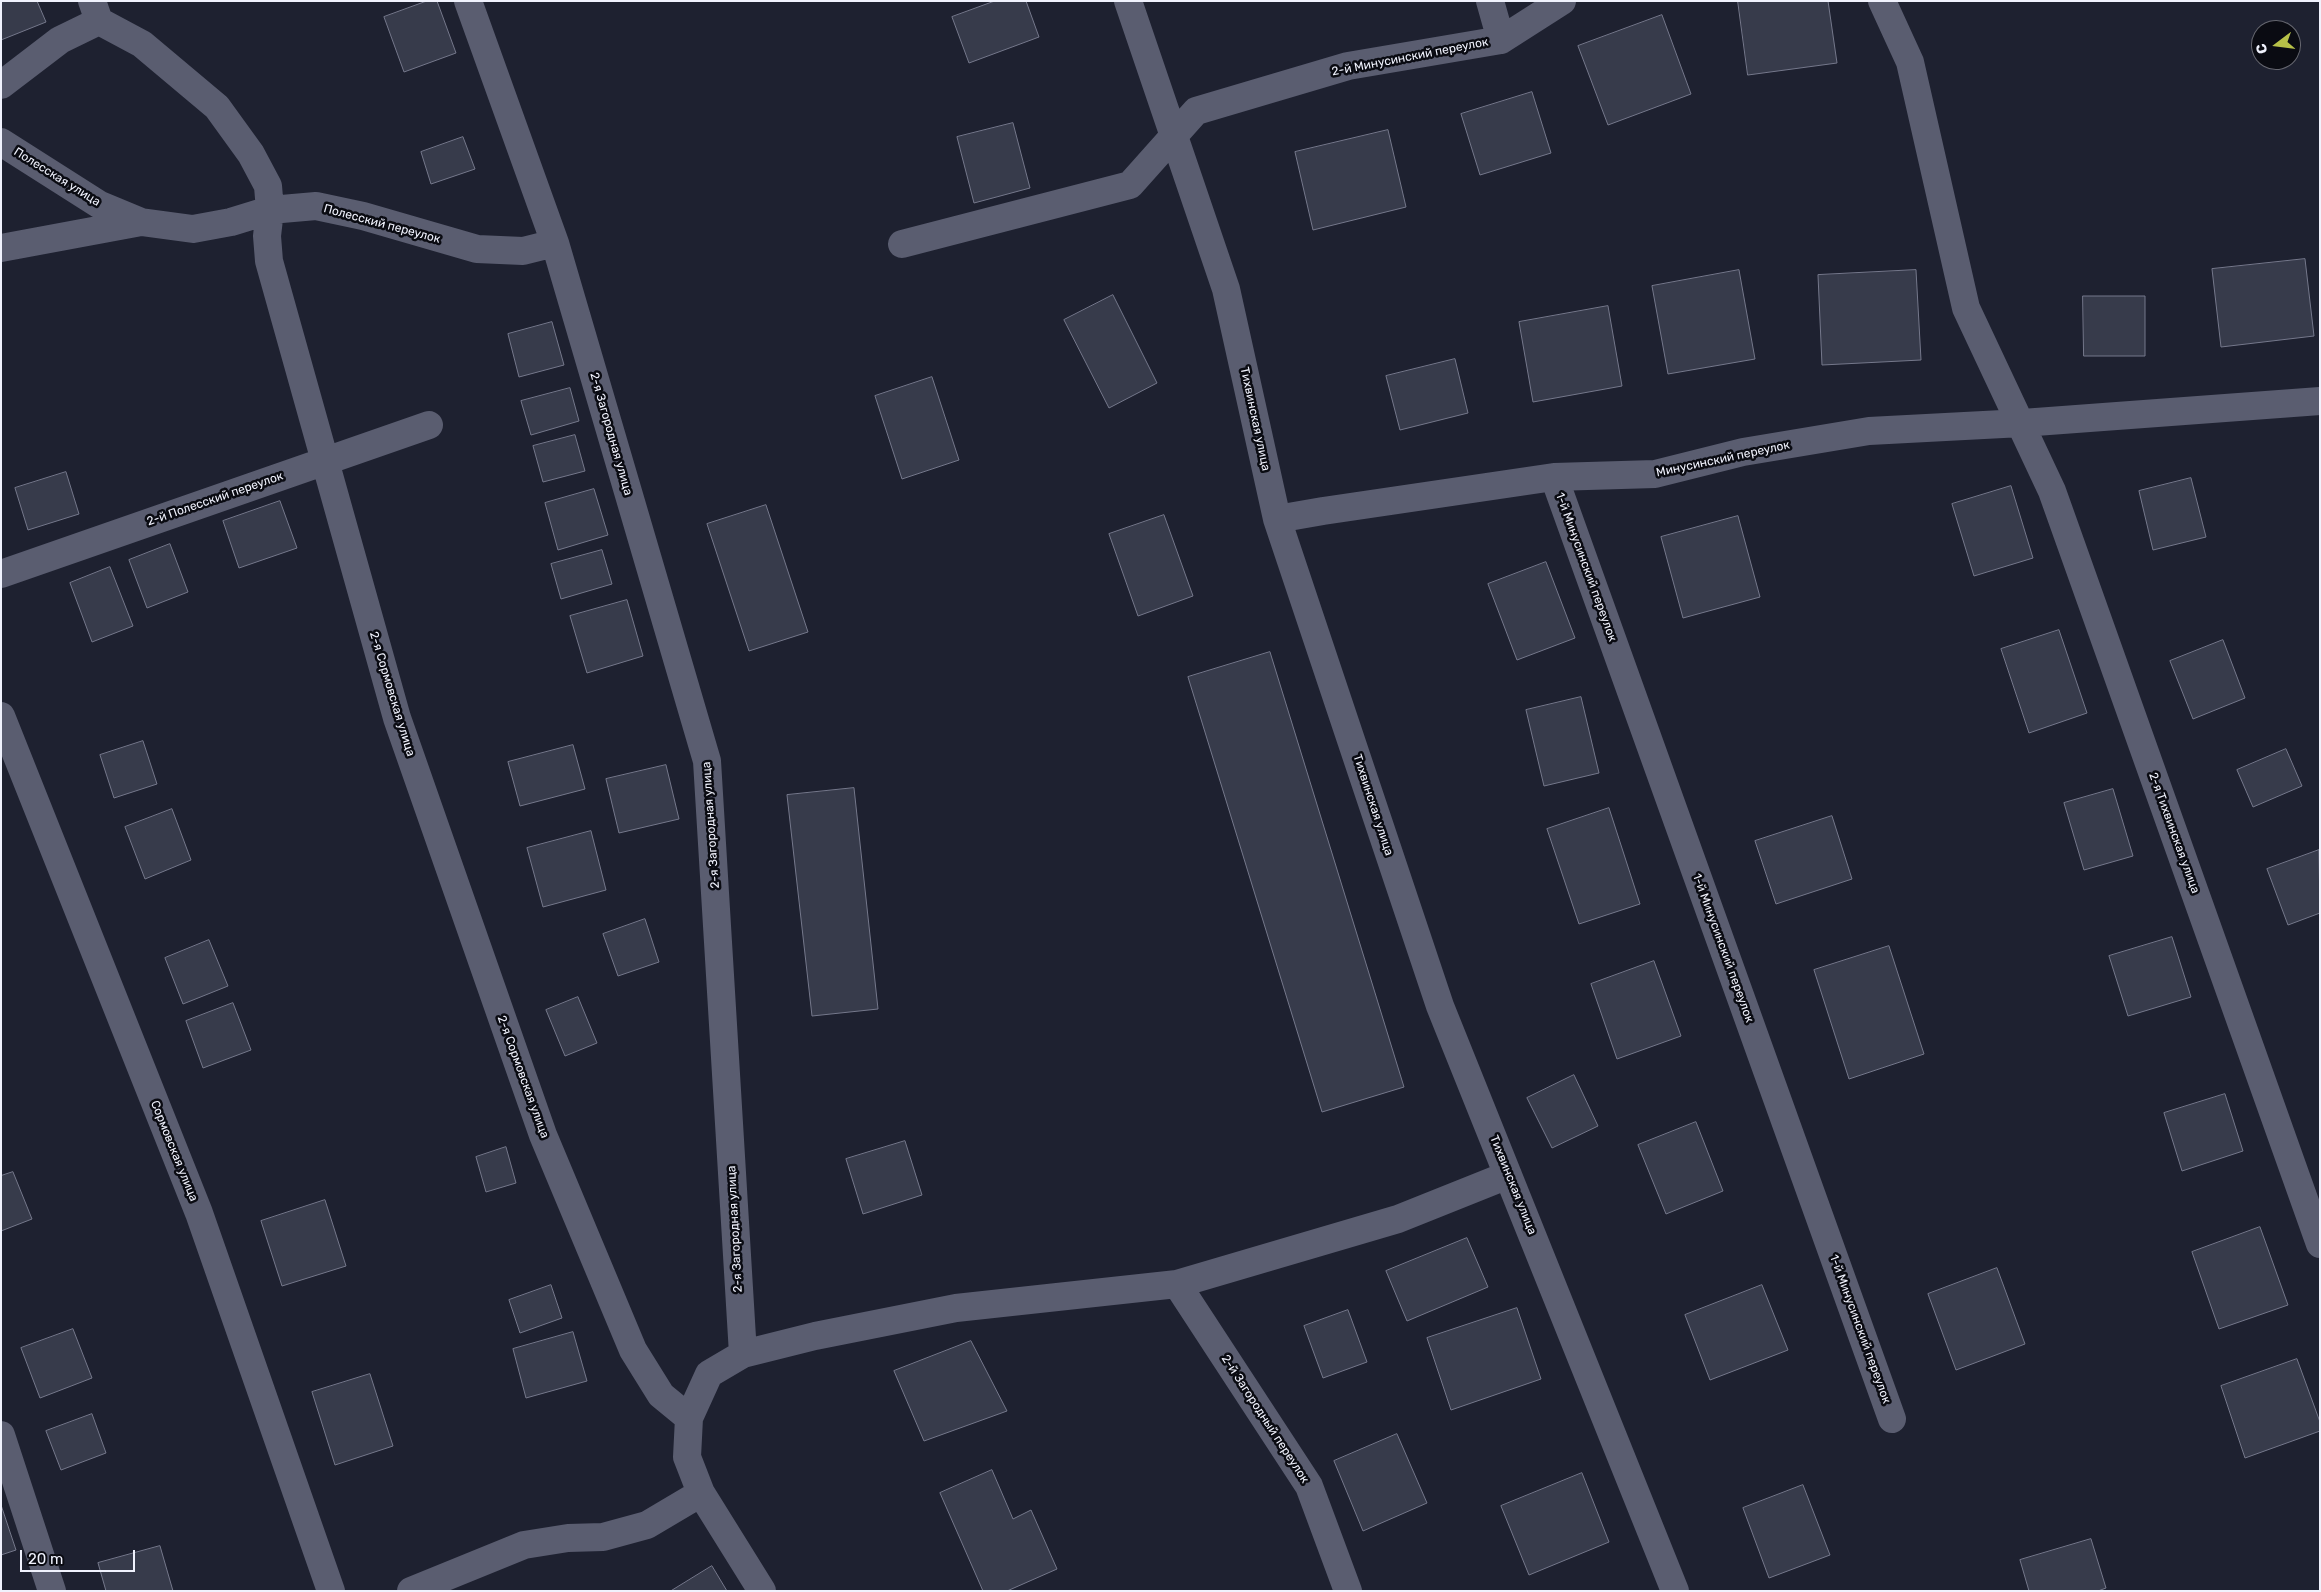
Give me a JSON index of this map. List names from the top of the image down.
{
  "streets": {
    "street": [
      "2-й Минусинский переулок",
      "Полесская улица",
      "Полесский переулок",
      "Тихвинская улица",
      "2-я Загородная улица",
      "Минусинский переулок",
      "2-й Полесский переулок",
      "1-й Минусинский переулок",
      "2-я Сормовская улица",
      "2-я Тихвинская улица",
      "Сормовская улица",
      "2-й Загородный переулок"
    ]
  },
  "crossings": [
    ["2-й Минусинский переулок", "Тихвинская улица"],
    ["Полесская улица", "Полесский переулок"],
    ["Полесский переулок", "2-я Загородная улица"],
    ["Полесский переулок", "2-я Сормовская улица"],
    ["Тихвинская улица", "Минусинский переулок"],
    ["Минусинский переулок", "1-й Минусинский переулок"],
    ["Минусинский переулок", "2-я Тихвинская улица"],
    ["2-й Полесский переулок", "2-я Сормовская улица"]
  ],
  "scale_bar": "20 m",
  "north": "left"
}
